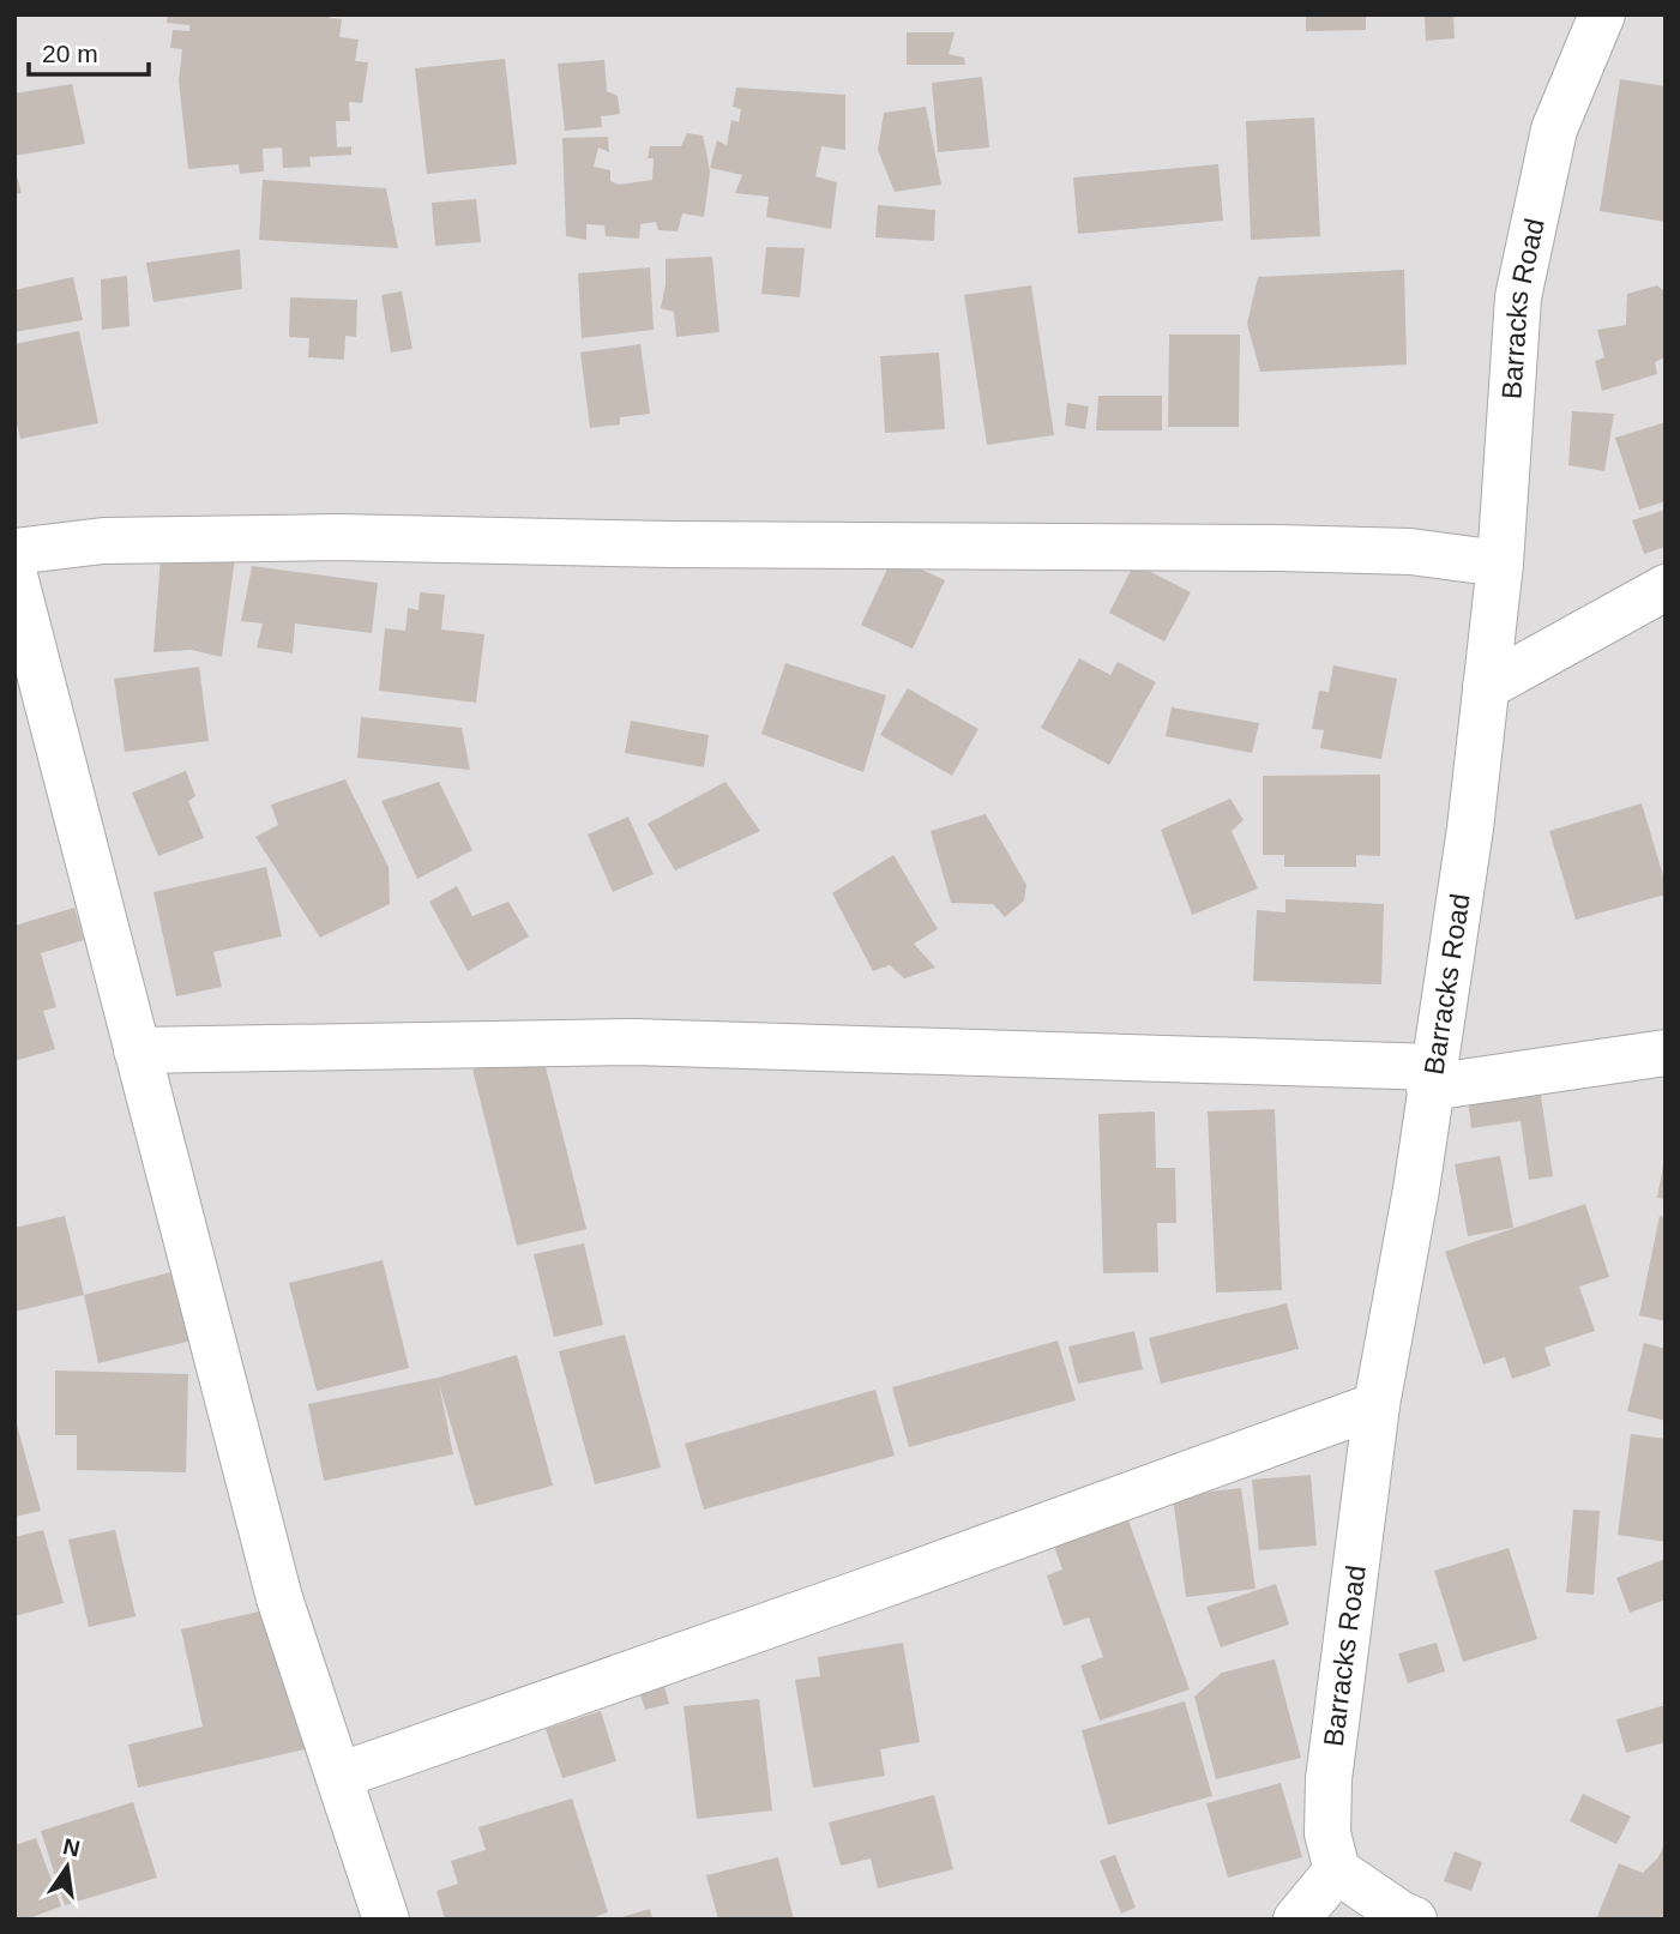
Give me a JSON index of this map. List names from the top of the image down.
{
  "streets": {
    "street": ["Barracks Road"]
  },
  "scale_bar": "20 m",
  "north": "top"
}
